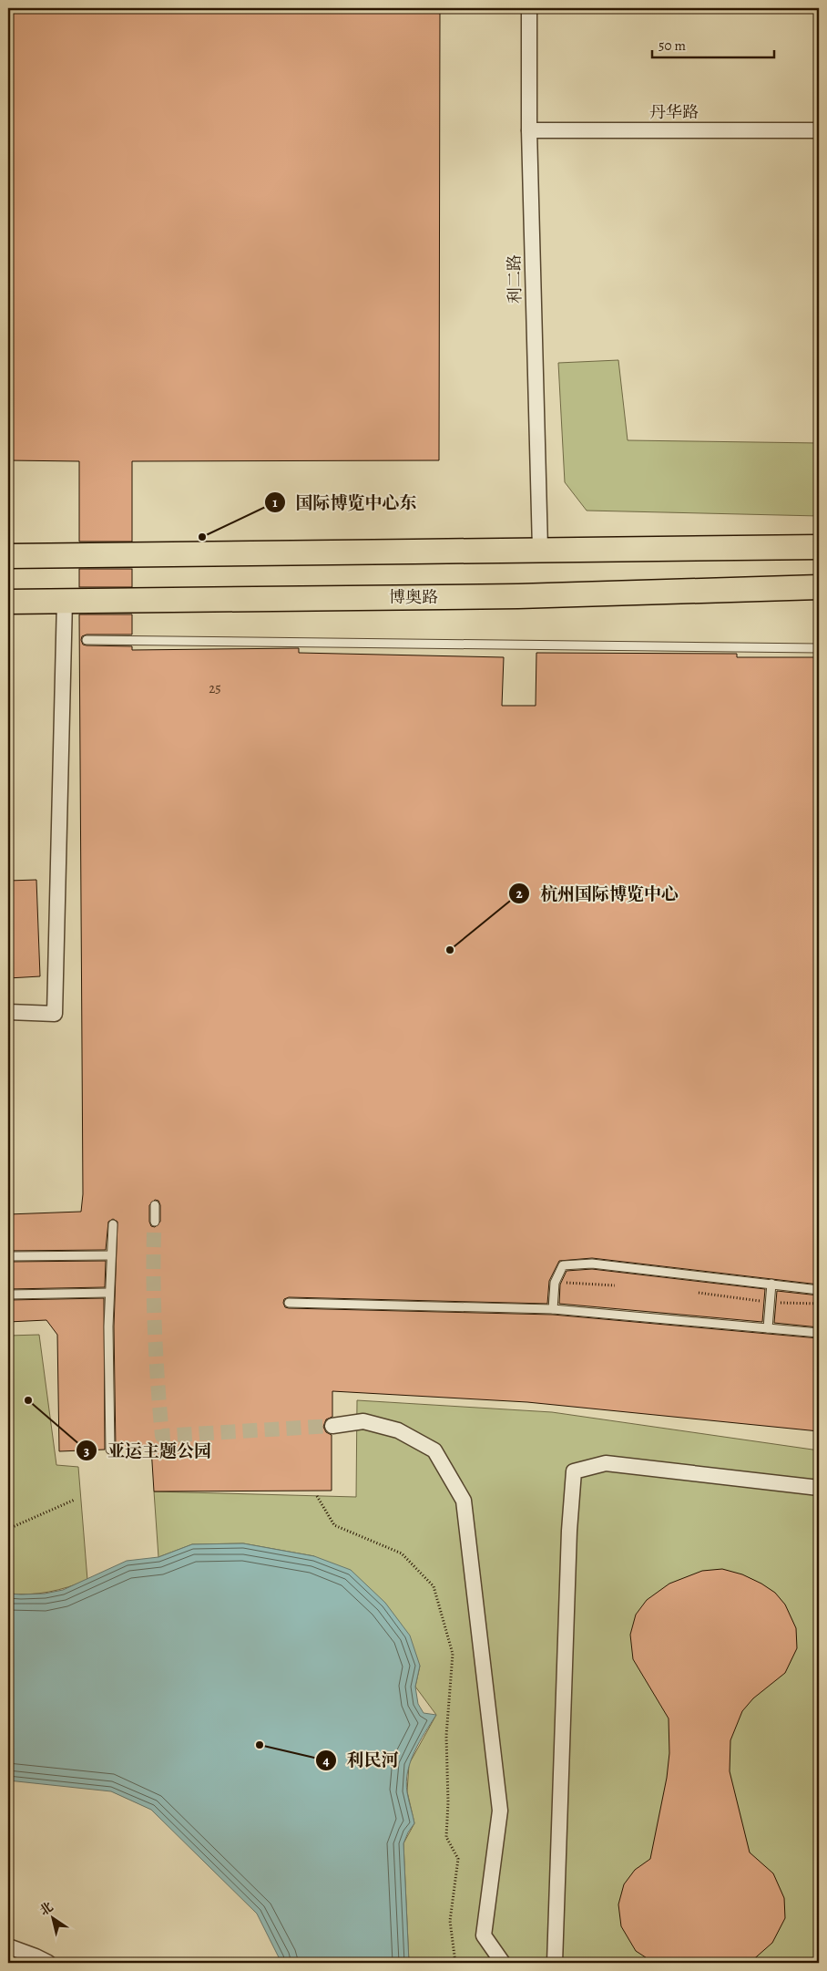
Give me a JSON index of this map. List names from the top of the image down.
{
  "streets": {
    "main road": ["博奥路"],
    "street": ["丹华路", "利二路"]
  },
  "crossings": [
    ["丹华路", "利二路"]
  ],
  "places": [
    "国际博览中心东",
    "杭州国际博览中心",
    "亚运主题公园",
    "利民河"
  ],
  "house_numbers": ["25"],
  "scale_bar": "50 m",
  "north": "top left"
}
